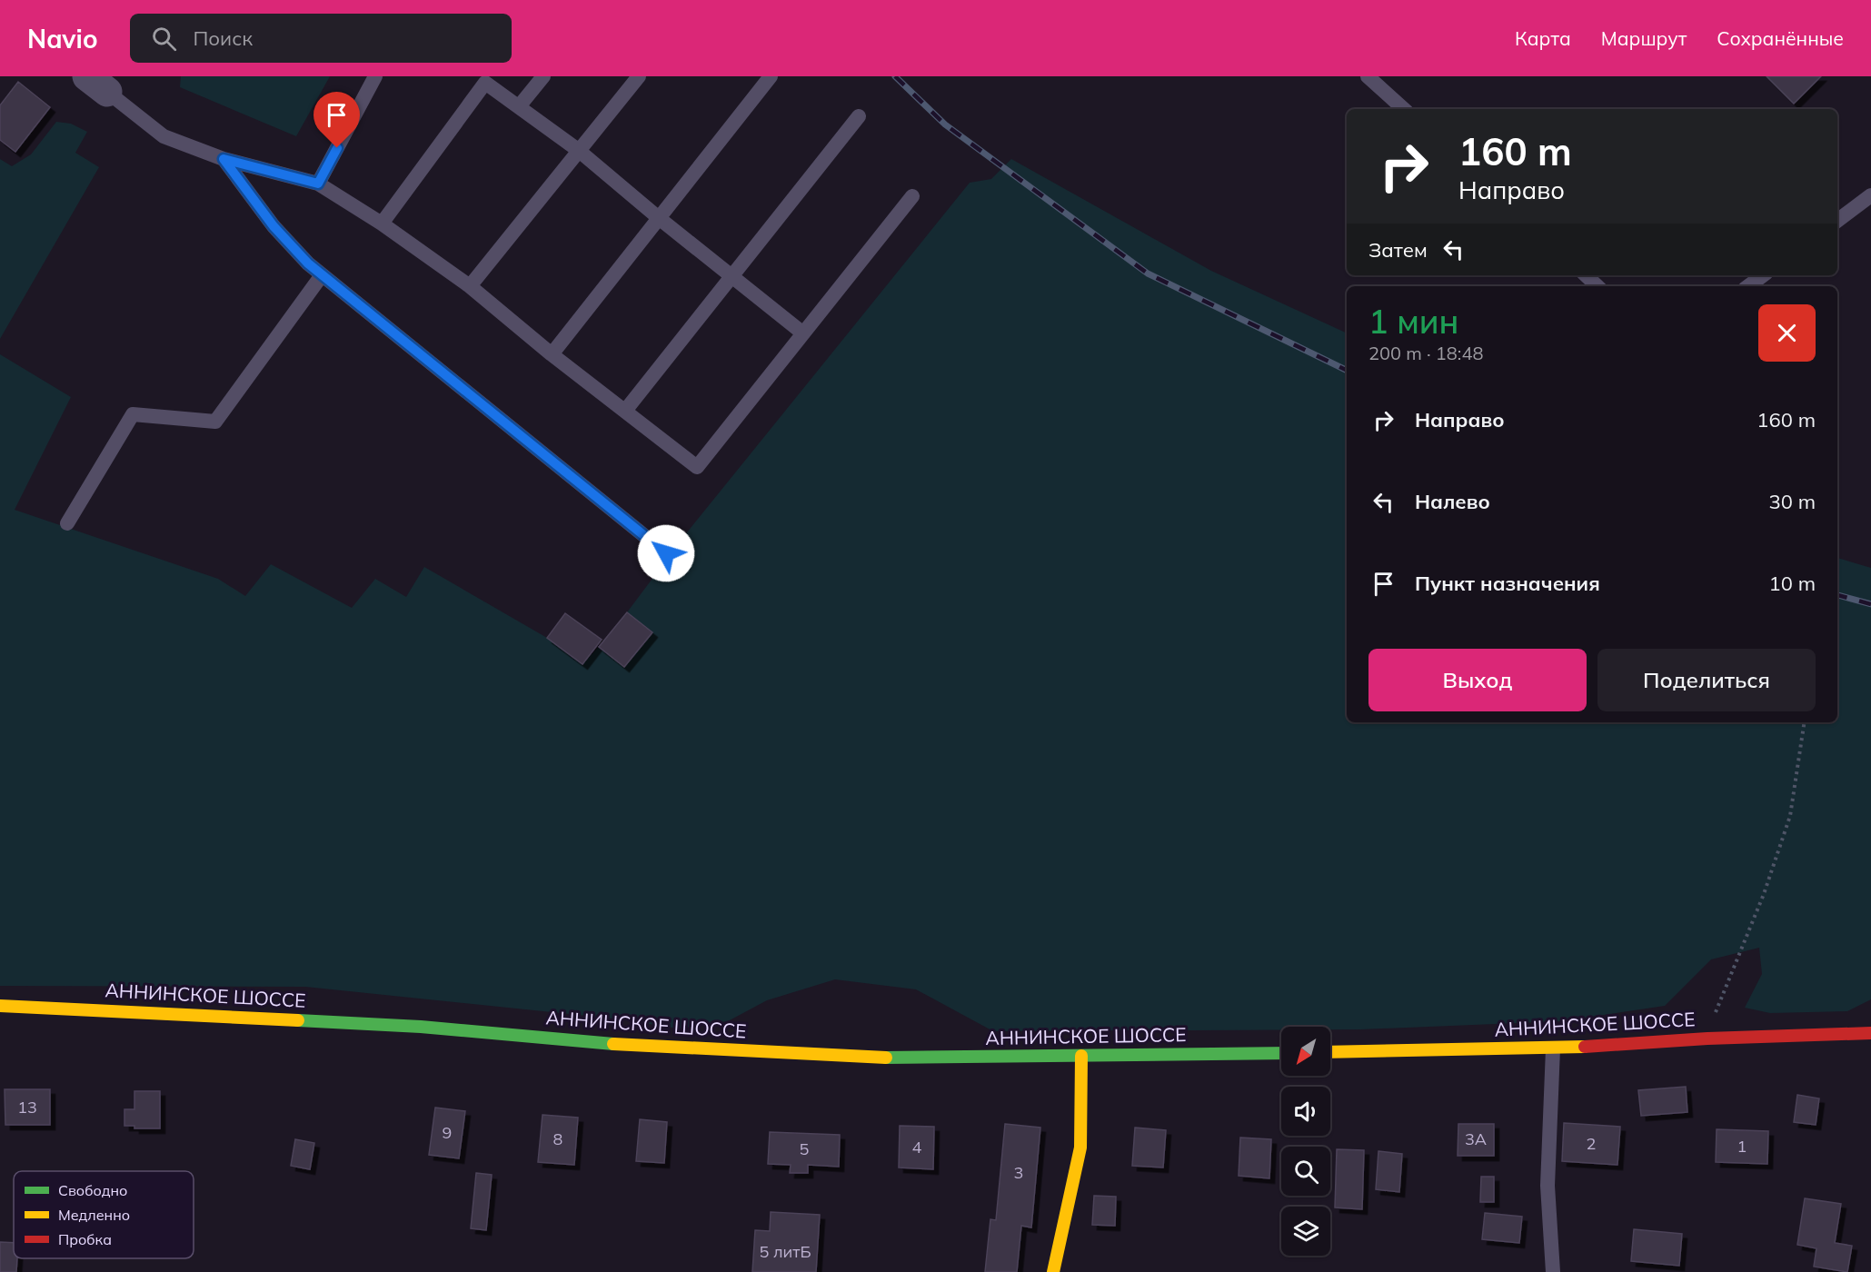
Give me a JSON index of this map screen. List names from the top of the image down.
{
  "streets": {
    "main road": ["АННИНСКОЕ ШОССЕ"]
  },
  "house_numbers": [
    "13",
    "9",
    "8",
    "3А",
    "2",
    "1",
    "4",
    "5",
    "3",
    "5 литБ"
  ],
  "legend": ["Свободно", "Медленно", "Пробка"],
  "north": "bottom left",
  "page": {
    "header": "Navio",
    "search": "Поиск",
    "nav": ["Карта", "Маршрут", "Сохранённые"],
    "turn": ["160 m", "Направо"],
    "then": "Затем",
    "heading": ["1 мин", "200 m · 18:48"],
    "list": [
      {
        "name": "Направо",
        "value": "160 m"
      },
      {
        "name": "Налево",
        "value": "30 m"
      },
      {
        "name": "Пункт назначения",
        "value": "10 m"
      }
    ],
    "buttons": ["Выход", "Поделиться"]
  }
}
